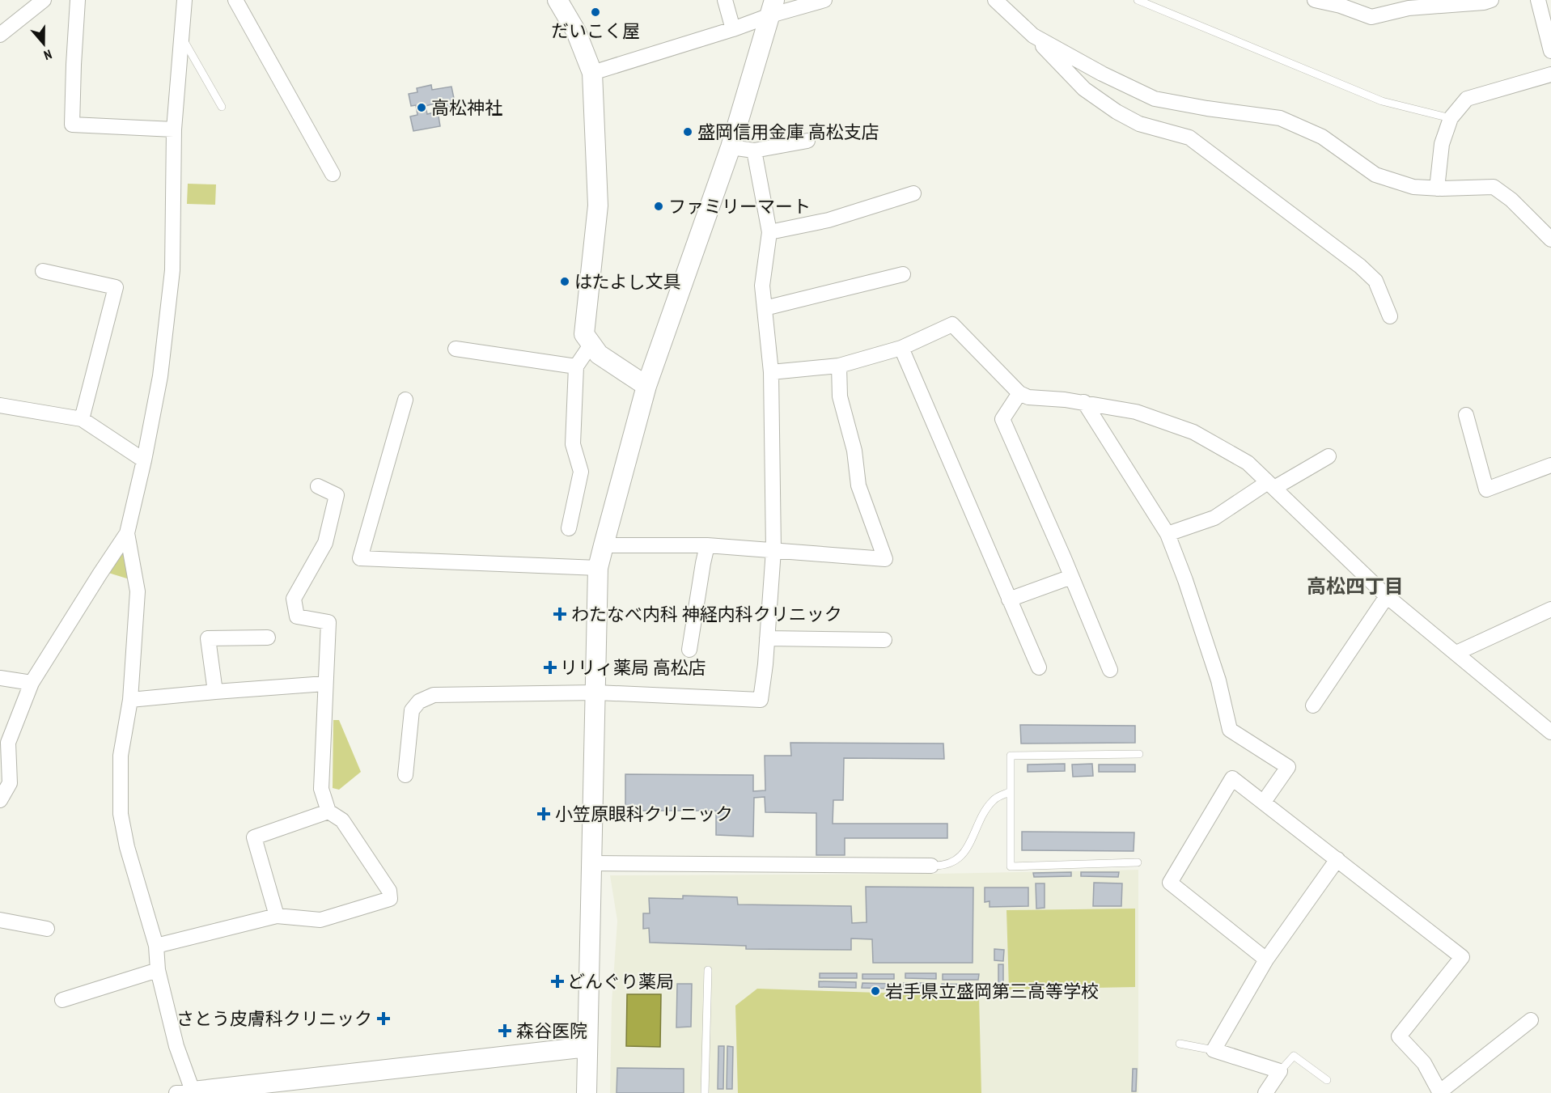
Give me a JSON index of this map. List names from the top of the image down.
{
  "districts": ["高松四丁目"],
  "places": {
    "other": [
      "だいこく屋",
      "高松神社",
      "盛岡信用金庫 高松支店",
      "ファミリーマート",
      "はたよし文具",
      "岩手県立盛岡第三高等学校"
    ],
    "health": [
      "わたなべ内科 神経内科クリニック",
      "リリィ薬局 高松店",
      "小笠原眼科クリニック",
      "どんぐり薬局",
      "さとう皮膚科クリニック",
      "森谷医院"
    ]
  },
  "north": "bottom"
}
